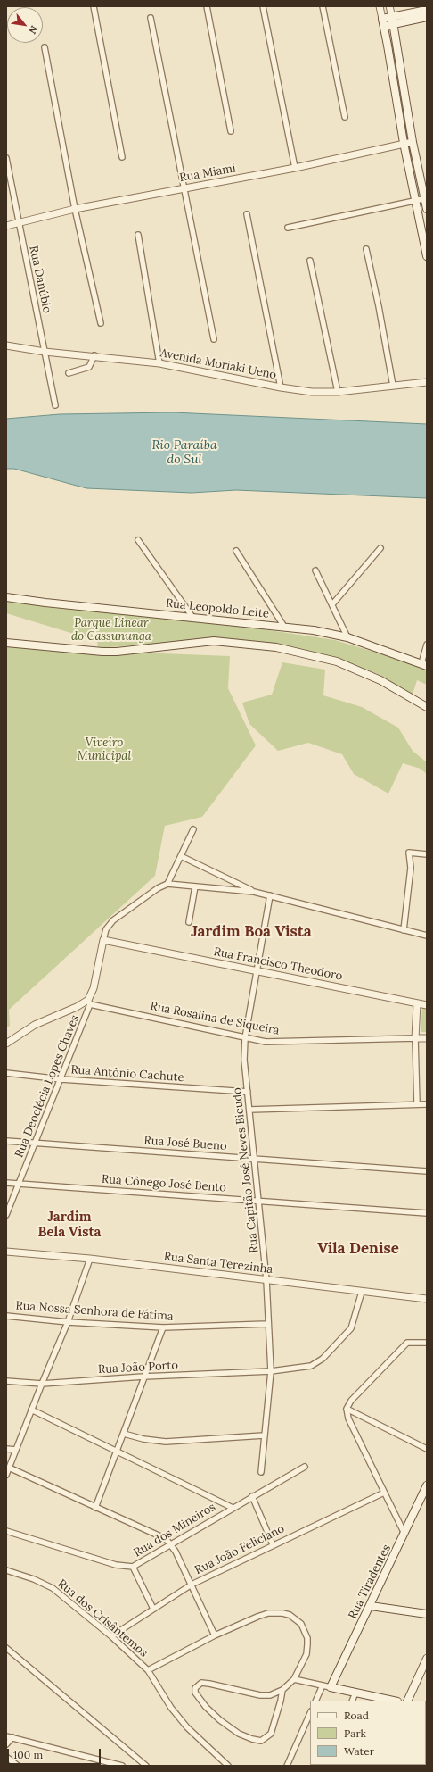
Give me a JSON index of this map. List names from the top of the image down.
{
  "streets": {
    "main road": ["Rua Leopoldo Leite", "Rua Tiradentes"],
    "street": [
      "Rua Miami",
      "Rua Danúbio",
      "Avenida Moriaki Ueno",
      "Rua Francisco Theodoro",
      "Rua Rosalina de Siqueira",
      "Rua Antônio Cachute",
      "Rua Deoclécia Lopes Chaves",
      "Rua José Bueno",
      "Rua Capitão José Neves Bicudo",
      "Rua Cônego José Bento",
      "Rua Santa Terezinha",
      "Rua Nossa Senhora de Fátima",
      "Rua João Porto",
      "Rua dos Mineiros",
      "Rua João Feliciano",
      "Rua dos Crisântemos"
    ]
  },
  "crossings": [
    ["Rua Miami", "Rua Danúbio"],
    ["Rua Danúbio", "Avenida Moriaki Ueno"],
    ["Rua Francisco Theodoro", "Rua Capitão José Neves Bicudo"],
    ["Rua Rosalina de Siqueira", "Rua Deoclécia Lopes Chaves"],
    ["Rua Rosalina de Siqueira", "Rua Capitão José Neves Bicudo"],
    ["Rua Antônio Cachute", "Rua Deoclécia Lopes Chaves"],
    ["Rua Antônio Cachute", "Rua Capitão José Neves Bicudo"],
    ["Rua Deoclécia Lopes Chaves", "Rua José Bueno"],
    ["Rua Deoclécia Lopes Chaves", "Rua Cônego José Bento"],
    ["Rua José Bueno", "Rua Capitão José Neves Bicudo"],
    ["Rua Capitão José Neves Bicudo", "Rua Cônego José Bento"],
    ["Rua Capitão José Neves Bicudo", "Rua Santa Terezinha"],
    ["Rua Capitão José Neves Bicudo", "Rua Nossa Senhora de Fátima"],
    ["Rua Capitão José Neves Bicudo", "Rua João Porto"],
    ["Rua Santa Terezinha", "Rua João Porto"],
    ["Rua João Feliciano", "Rua dos Crisântemos"]
  ],
  "districts": ["Jardim Boa Vista", "Jardim Bela Vista", "Vila Denise"],
  "water": ["Rio Paraíba do Sul"],
  "parks": ["Parque Linear do Cassununga", "Viveiro Municipal"],
  "legend": ["Road", "Park", "Water"],
  "scale_bar": "100 m",
  "north": "bottom right"
}
